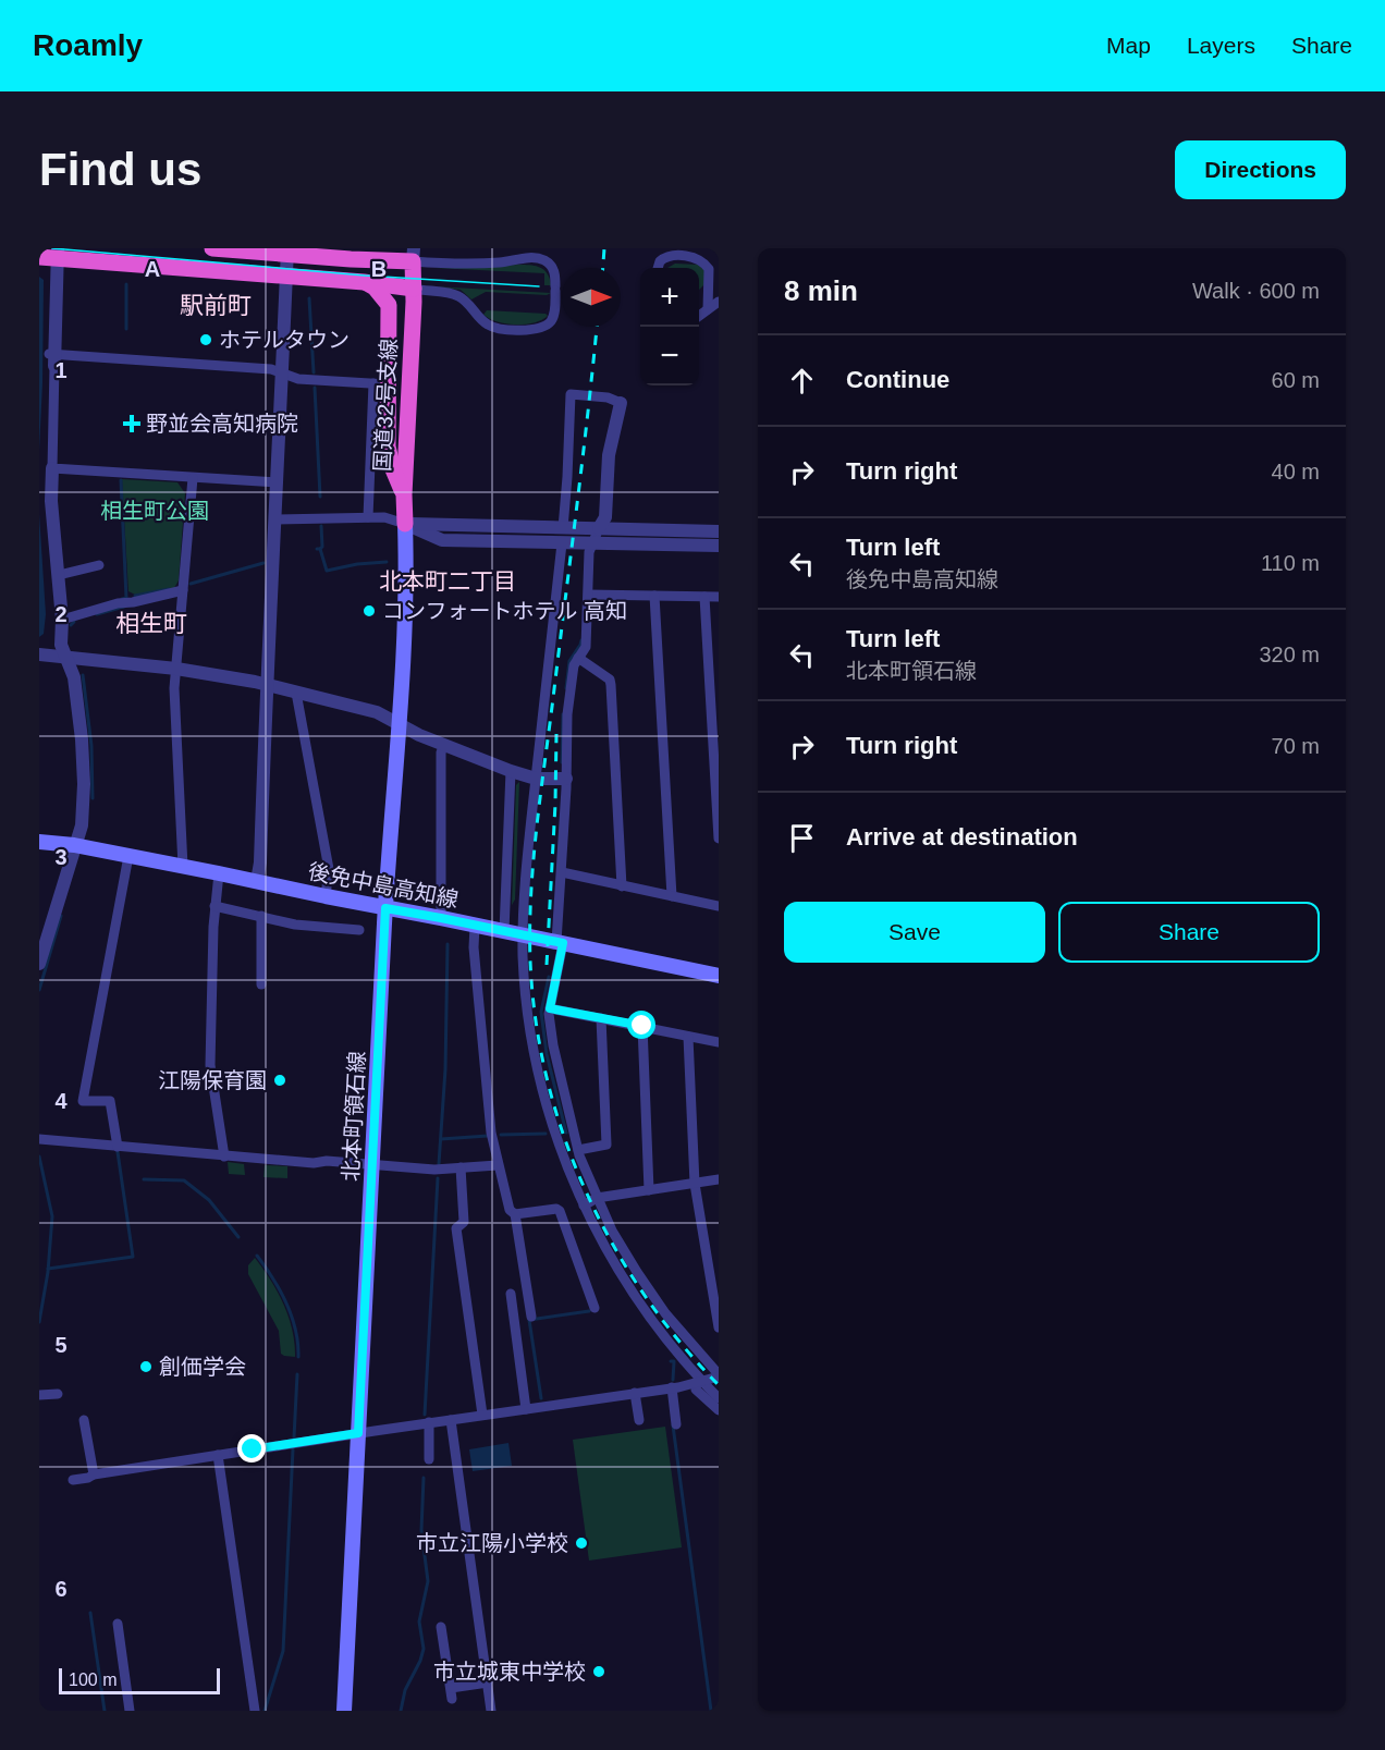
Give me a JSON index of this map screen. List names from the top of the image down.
{
  "streets": {
    "highway": ["国道32号支線"],
    "main road": ["後免中島高知線", "北本町領石線"]
  },
  "crossings": [
    ["国道32号支線", "北本町領石線"],
    ["後免中島高知線", "北本町領石線"]
  ],
  "districts": ["駅前町", "北本町二丁目", "相生町"],
  "parks": ["相生町公園"],
  "places": {
    "other": [
      "ホテルタウン",
      "コンフォートホテル 高知",
      "江陽保育園",
      "創価学会",
      "市立江陽小学校",
      "市立城東中学校"
    ],
    "health": ["野並会高知病院"]
  },
  "scale_bar": "100 m",
  "north": "right",
  "page": {
    "header": "Roamly",
    "nav": ["Map", "Layers", "Share"],
    "buttons": [
      "Directions",
      ["Save", "Share"]
    ],
    "title": "Find us",
    "heading": ["8 min", "Walk · 600 m"],
    "map_buttons": ["+", "−"],
    "list": [
      ["Continue", "60 m"],
      ["Turn right", "40 m"],
      ["Turn left", "後免中島高知線", "110 m"],
      ["Turn left", "北本町領石線", "320 m"],
      ["Turn right", "70 m"],
      "Arrive at destination"
    ],
    "scale": "100 m"
  },
  "grid": {
    "columns": ["A", "B"],
    "rows": [
      "1",
      "2",
      "3",
      "4",
      "5",
      "6"
    ]
  }
}
